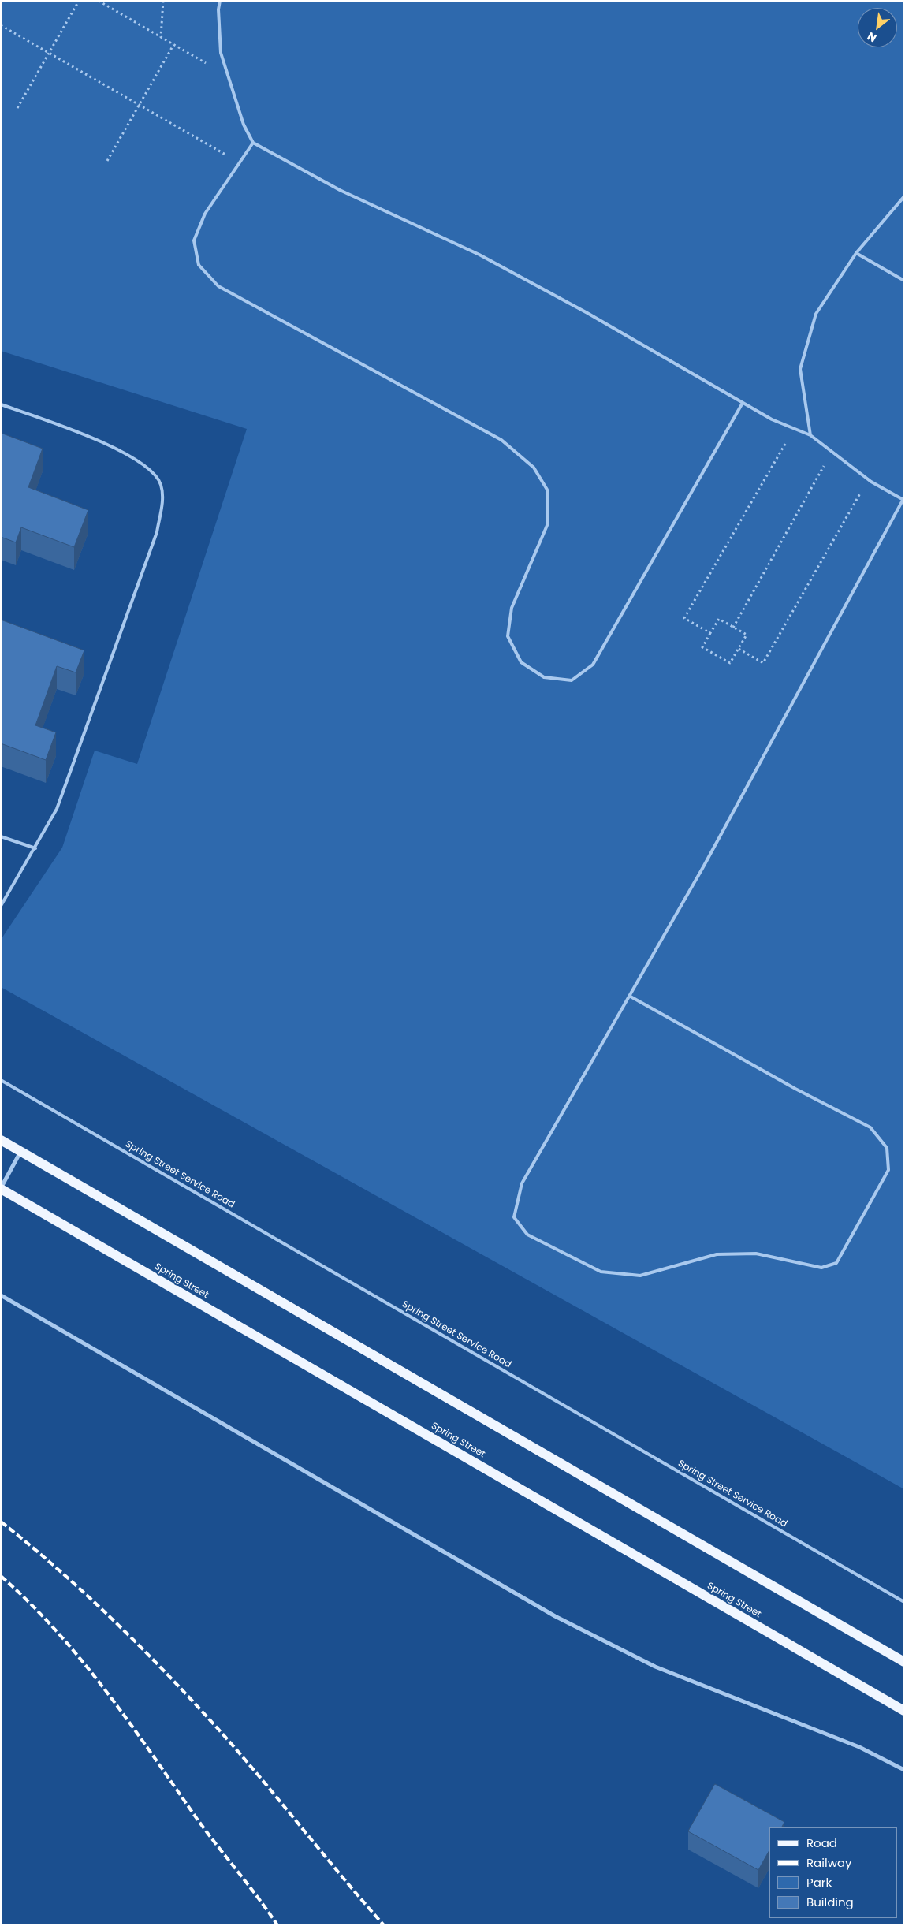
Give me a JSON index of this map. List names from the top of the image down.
{
  "streets": {
    "main road": ["Spring Street"],
    "lane": ["Spring Street Service Road"]
  },
  "legend": [
    "Road",
    "Railway",
    "Park",
    "Building"
  ],
  "north": "bottom left"
}
